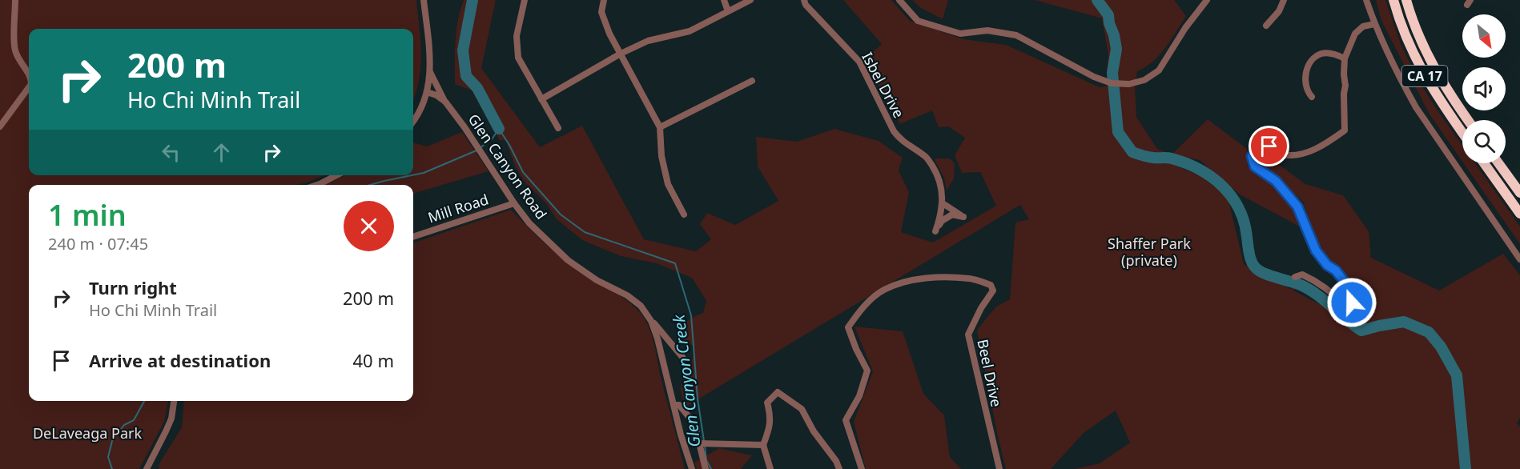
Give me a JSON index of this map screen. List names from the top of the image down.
{
  "streets": {
    "highway": ["CA 17"],
    "street": [
      "Isbel Drive",
      "Glen Canyon Road",
      "Mill Road",
      "Beel Drive"
    ]
  },
  "crossings": [
    ["Glen Canyon Road", "Mill Road"]
  ],
  "water": ["Glen Canyon Creek"],
  "parks": ["Shaffer Park (private)", "DeLaveaga Park"],
  "north": "bottom right",
  "page": {
    "turn": ["200 m", "Ho Chi Minh Trail"],
    "heading": ["1 min", "240 m · 07:45"],
    "list": [
      {
        "name": "Turn right",
        "note": "Ho Chi Minh Trail",
        "value": "200 m"
      },
      {
        "name": "Arrive at destination",
        "value": "40 m"
      }
    ]
  }
}
